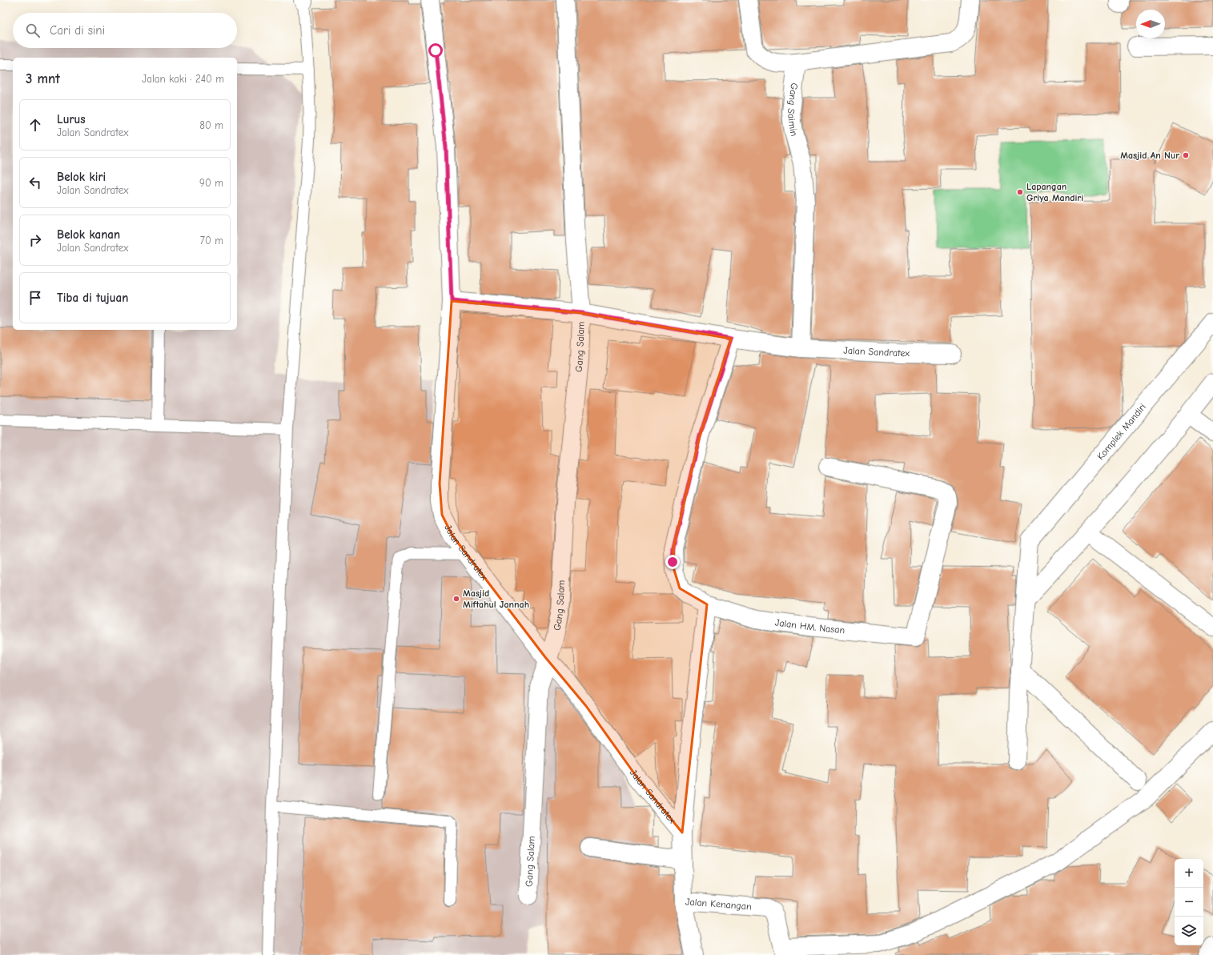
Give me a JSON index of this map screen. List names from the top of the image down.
{
  "streets": {
    "street": [
      "Gang Saimin",
      "Gang Salam",
      "Jalan Sandratex",
      "Komplek Mandiri",
      "Jalan HM. Nasan",
      "Jalan Kenangan"
    ]
  },
  "crossings": [
    ["Gang Saimin", "Jalan Sandratex"],
    ["Gang Salam", "Jalan Sandratex"],
    ["Jalan Sandratex", "Jalan HM. Nasan"],
    ["Jalan Sandratex", "Jalan Kenangan"]
  ],
  "places": ["Masjid An Nur", "Lapangan Griya Mandiri", "Masjid Miftahul Jannah"],
  "north": "left",
  "page": {
    "search": "Cari di sini",
    "heading": ["3 mnt", "Jalan kaki · 240 m"],
    "list": [
      ["Lurus", "Jalan Sandratex", "80 m"],
      ["Belok kiri", "Jalan Sandratex", "90 m"],
      ["Belok kanan", "Jalan Sandratex", "70 m"],
      "Tiba di tujuan"
    ],
    "map_buttons": ["+", "−"]
  }
}
